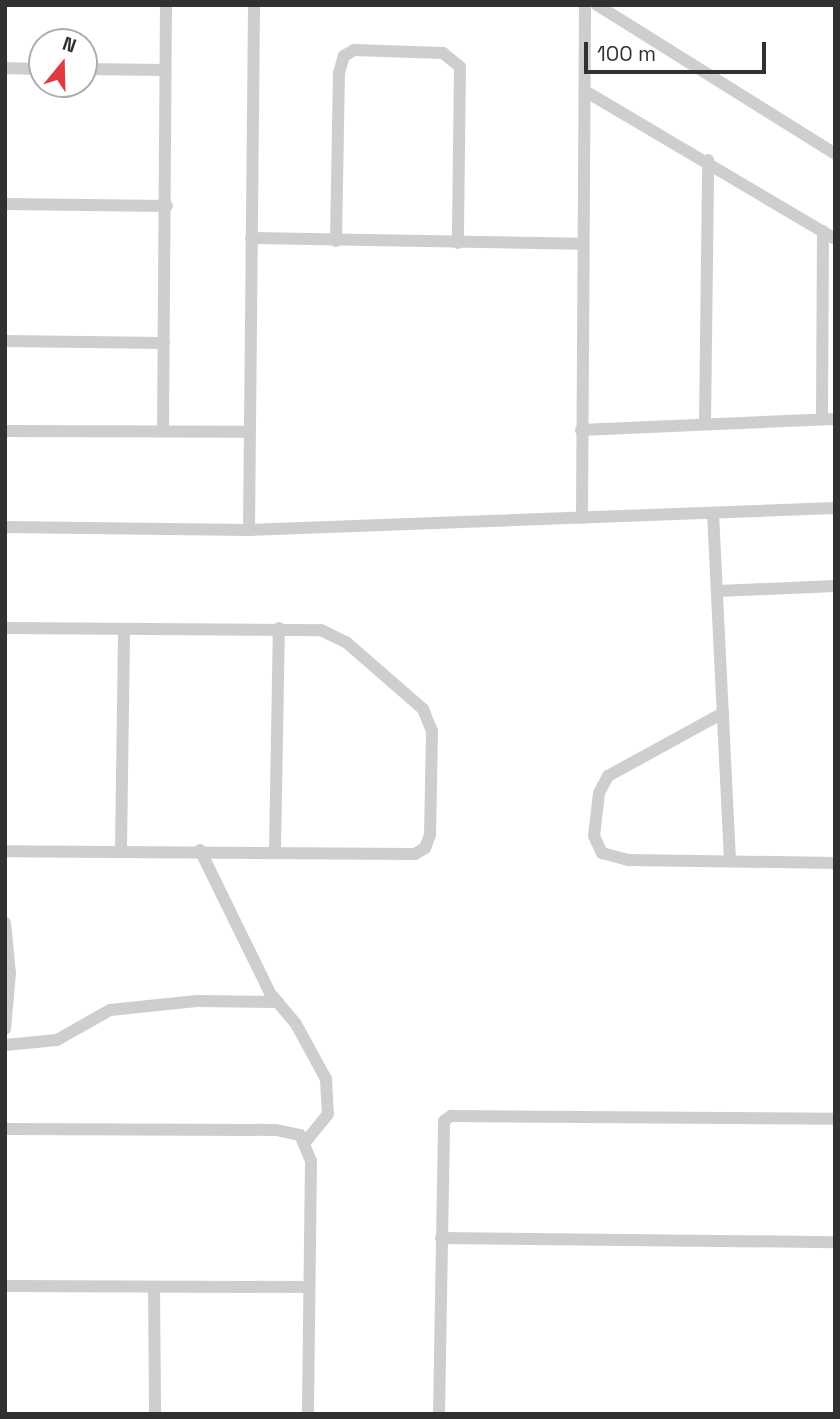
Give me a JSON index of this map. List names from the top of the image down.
{
  "scale_bar": "100 m",
  "north": "top"
}
